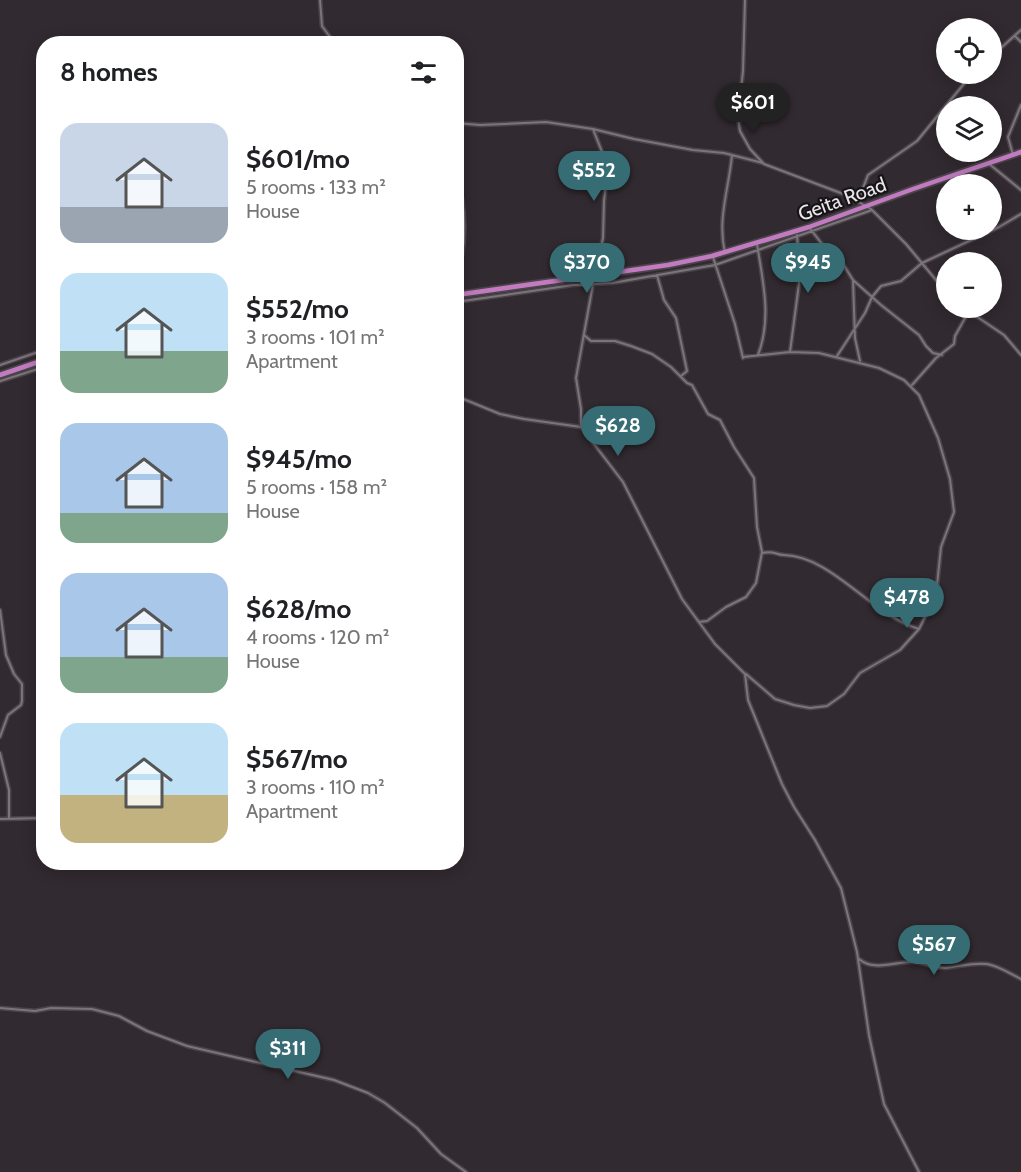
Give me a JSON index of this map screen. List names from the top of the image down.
{
  "streets": {
    "highway": ["Geita Road"]
  },
  "page": {
    "map_buttons": ["+", "−"],
    "heading": "8 homes",
    "price": [
      "$601",
      "$552",
      "$370",
      "$945",
      "$628",
      "$478",
      "$567",
      "$311"
    ],
    "list": [
      {
        "name": "$601/mo",
        "note": "5 rooms · 133 m² · House"
      },
      {
        "name": "$552/mo",
        "note": "3 rooms · 101 m² · Apartment"
      },
      {
        "name": "$945/mo",
        "note": "5 rooms · 158 m² · House"
      },
      {
        "name": "$628/mo",
        "note": "4 rooms · 120 m² · House"
      },
      {
        "name": "$567/mo",
        "note": "3 rooms · 110 m² · Apartment"
      }
    ]
  }
}
